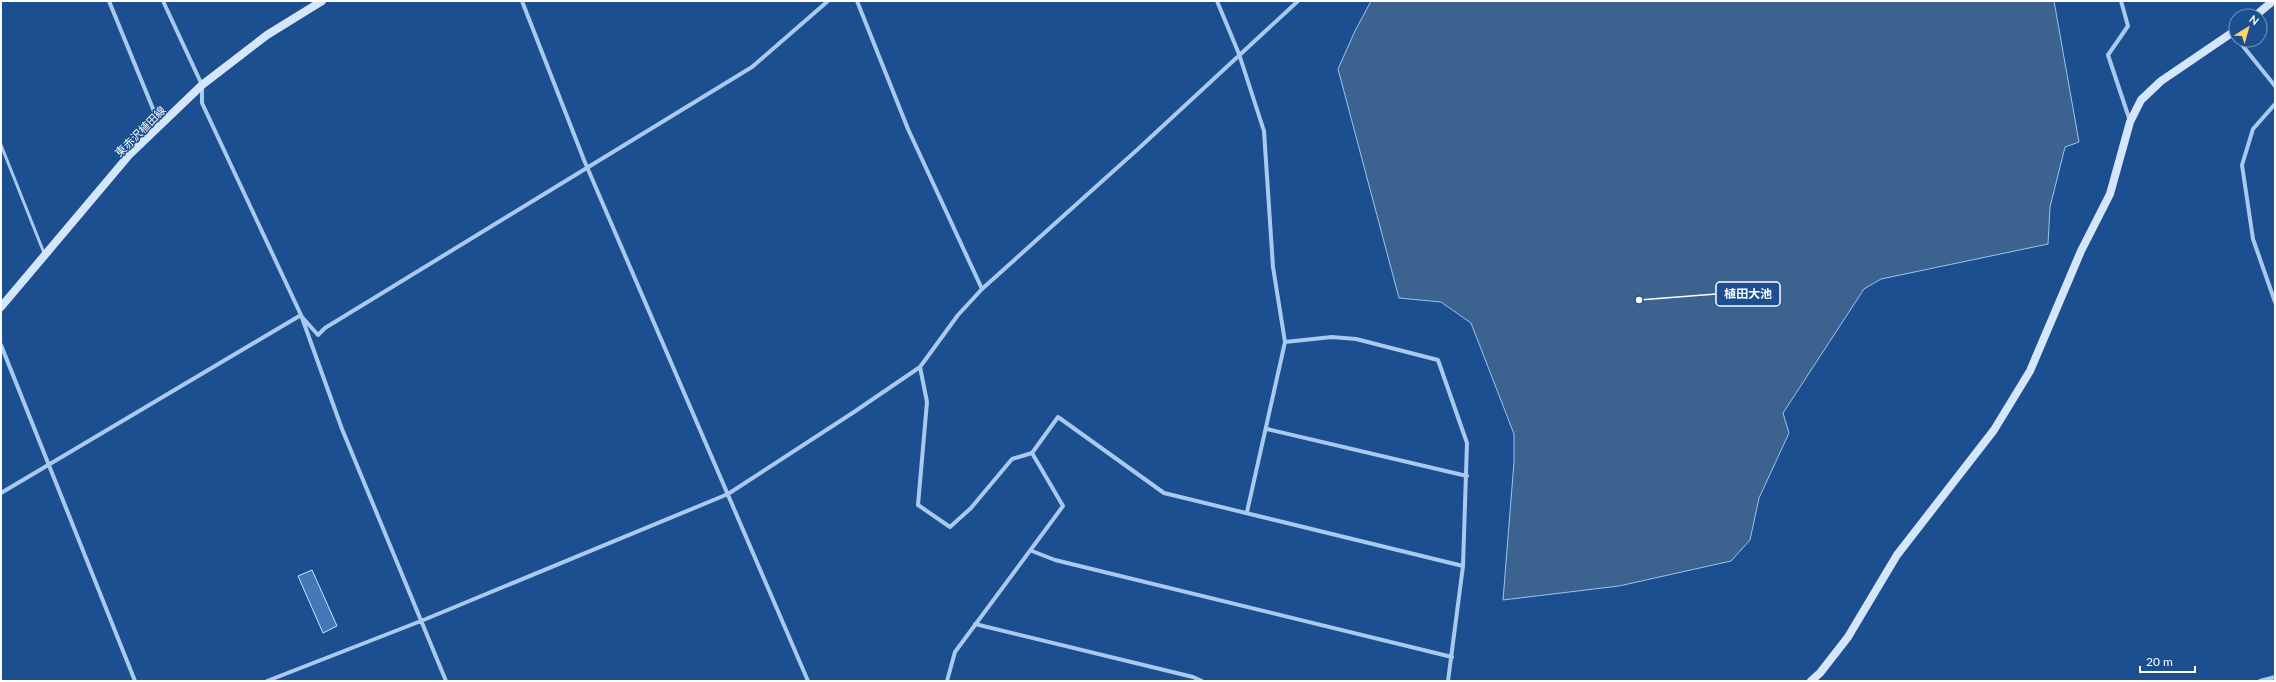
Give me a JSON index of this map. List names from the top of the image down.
{
  "streets": {
    "street": ["東赤沢植田線"]
  },
  "places": ["植田大池"],
  "scale_bar": "20 m",
  "north": "top right"
}
